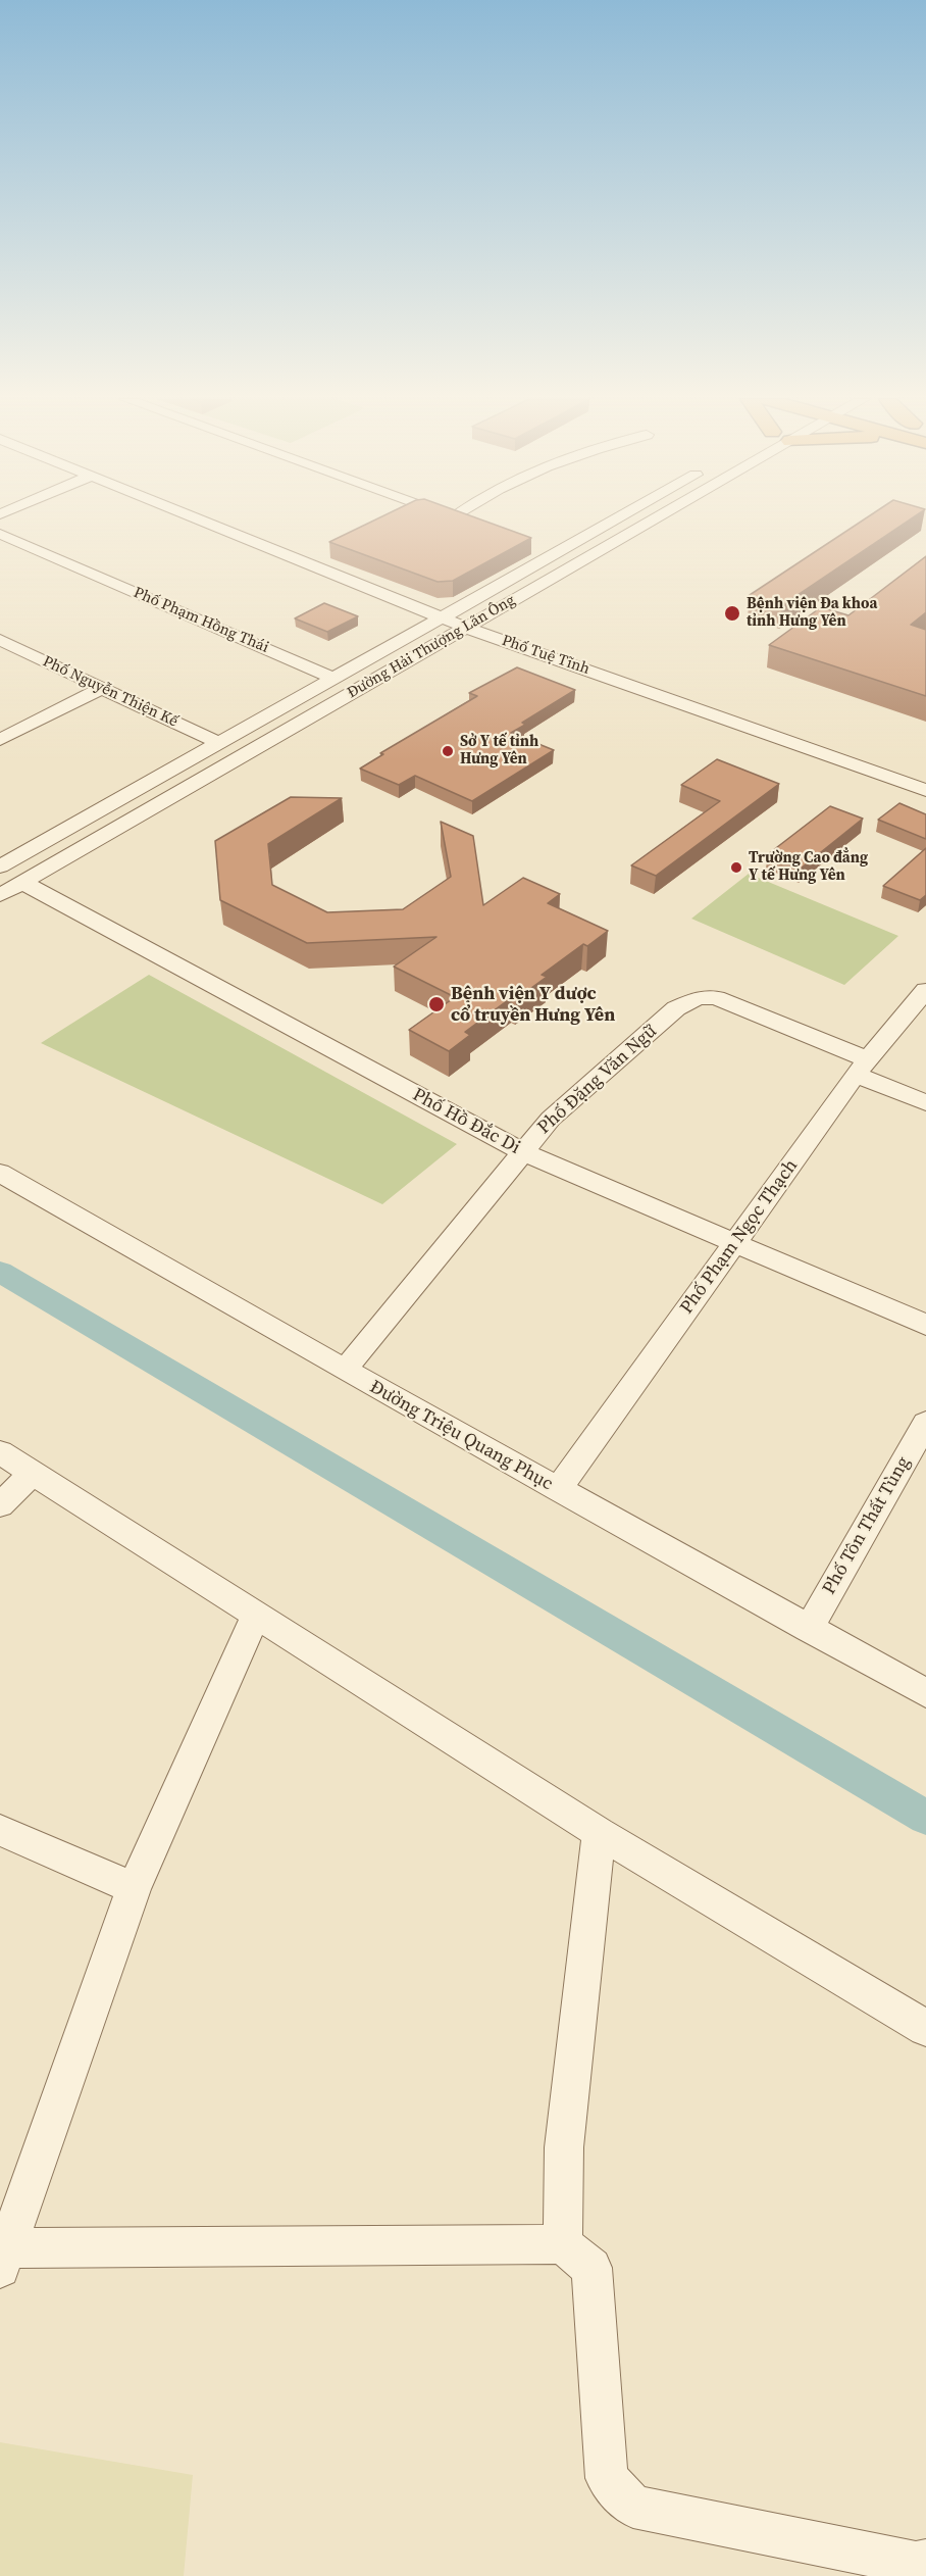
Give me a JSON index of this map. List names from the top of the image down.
{
  "streets": {
    "street": [
      "Phố Phạm Hồng Thái",
      "Đường Hải Thượng Lãn Ông",
      "Phố Tuệ Tĩnh",
      "Phố Nguyễn Thiện Kế",
      "Phố Đặng Văn Ngữ",
      "Phố Hồ Đắc Di",
      "Phố Phạm Ngọc Thạch",
      "Đường Triệu Quang Phục",
      "Phố Tôn Thất Tùng"
    ]
  },
  "crossings": [
    ["Phố Phạm Hồng Thái", "Đường Hải Thượng Lãn Ông"],
    ["Đường Hải Thượng Lãn Ông", "Phố Tuệ Tĩnh"],
    ["Đường Hải Thượng Lãn Ông", "Phố Nguyễn Thiện Kế"],
    ["Đường Hải Thượng Lãn Ông", "Phố Hồ Đắc Di"],
    ["Phố Đặng Văn Ngữ", "Phố Hồ Đắc Di"],
    ["Phố Đặng Văn Ngữ", "Phố Phạm Ngọc Thạch"],
    ["Phố Đặng Văn Ngữ", "Đường Triệu Quang Phục"],
    ["Phố Hồ Đắc Di", "Phố Phạm Ngọc Thạch"],
    ["Phố Phạm Ngọc Thạch", "Đường Triệu Quang Phục"],
    ["Đường Triệu Quang Phục", "Phố Tôn Thất Tùng"]
  ],
  "places": [
    "Bệnh viện Đa khoa tỉnh Hưng Yên",
    "Sở Y tế tỉnh Hưng Yên",
    "Trường Cao đẳng Y tế Hưng Yên",
    "Bệnh viện Y dược cổ truyền Hưng Yên"
  ]
}
